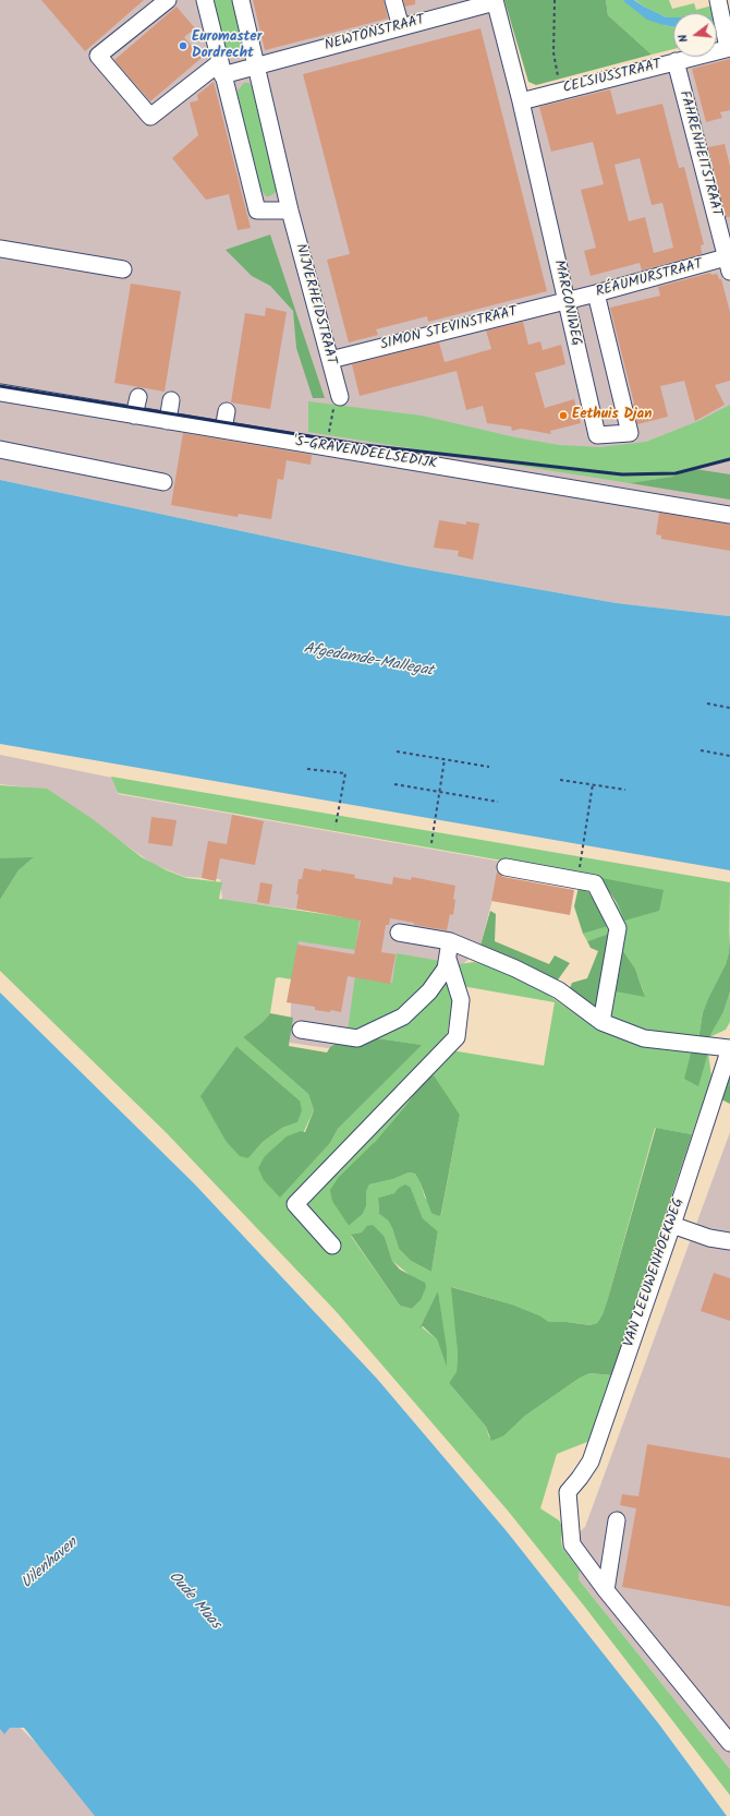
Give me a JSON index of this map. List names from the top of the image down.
{
  "streets": {
    "street": [
      "NEWTONSTRAAT",
      "CELSIUSSTRAAT",
      "FAHRENHEITSTRAAT",
      "RÉAUMURSTRAAT",
      "MARCONIWEG",
      "NIJVERHEIDSTRAAT",
      "SIMON STEVINSTRAAT",
      "'S-GRAVENDEELSEDIJK",
      "VAN LEEUWENHOEKWEG"
    ]
  },
  "crossings": [
    ["NEWTONSTRAAT", "MARCONIWEG"],
    ["NEWTONSTRAAT", "NIJVERHEIDSTRAAT"],
    ["CELSIUSSTRAAT", "FAHRENHEITSTRAAT"],
    ["CELSIUSSTRAAT", "MARCONIWEG"],
    ["FAHRENHEITSTRAAT", "RÉAUMURSTRAAT"],
    ["RÉAUMURSTRAAT", "MARCONIWEG"],
    ["RÉAUMURSTRAAT", "SIMON STEVINSTRAAT"],
    ["MARCONIWEG", "SIMON STEVINSTRAAT"],
    ["NIJVERHEIDSTRAAT", "SIMON STEVINSTRAAT"]
  ],
  "water": ["Afgedamde-Mallegat", "Uilenhaven", "Oude Maas"],
  "places": ["Euromaster Dordrecht", "Eethuis Djan"],
  "north": "left"
}
